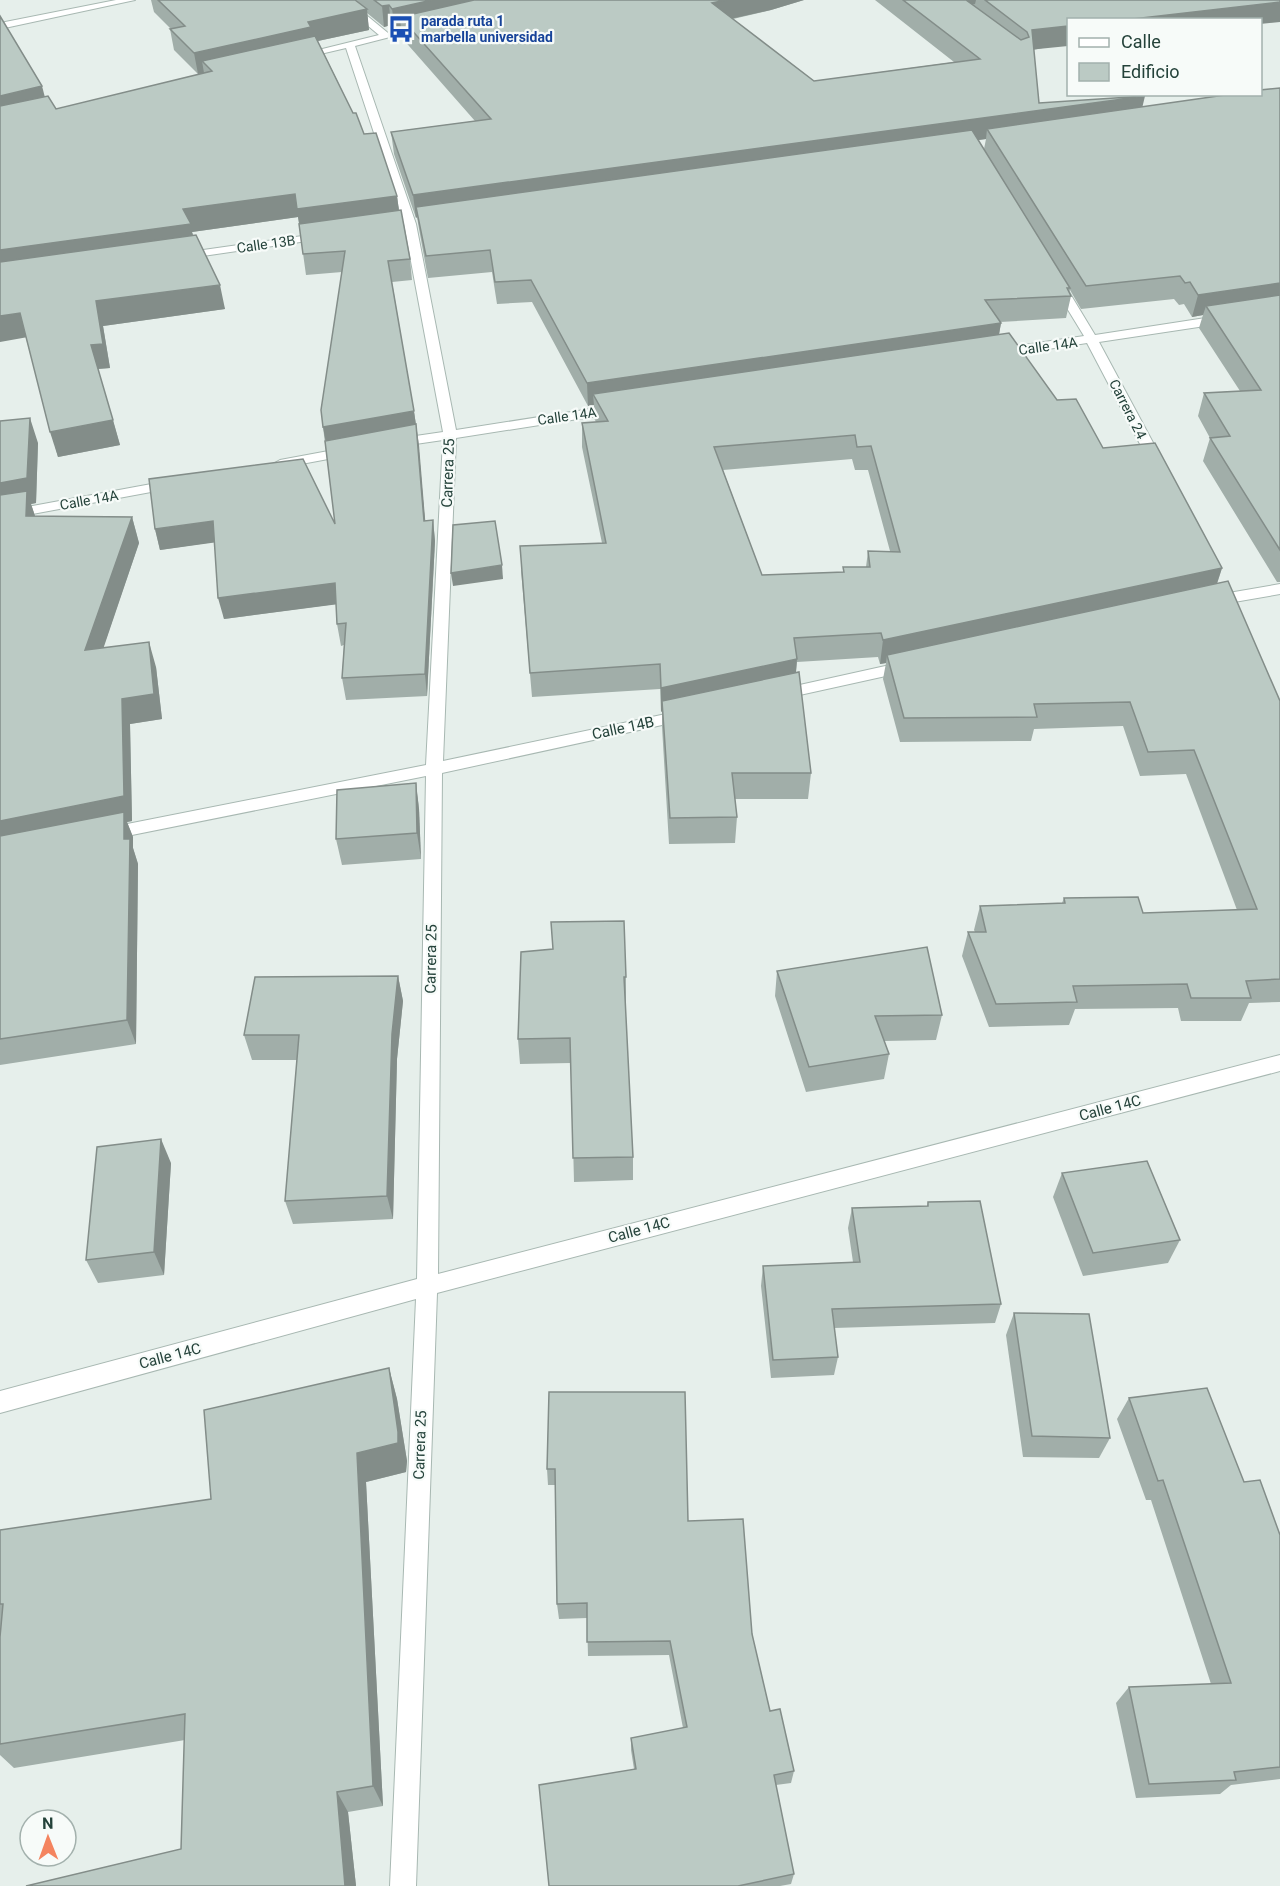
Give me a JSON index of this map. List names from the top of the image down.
{
  "streets": {
    "street": [
      "Calle 13B",
      "Calle 14A",
      "Carrera 24",
      "Carrera 25",
      "Calle 14B",
      "Calle 14C"
    ]
  },
  "crossings": [
    ["Calle 14A", "Carrera 24"],
    ["Calle 14A", "Carrera 25"],
    ["Carrera 25", "Calle 14B"],
    ["Carrera 25", "Calle 14C"]
  ],
  "places": {
    "bus stop": ["parada ruta 1 marbella universidad"]
  },
  "legend": ["Calle", "Edificio"],
  "north": "top"
}
